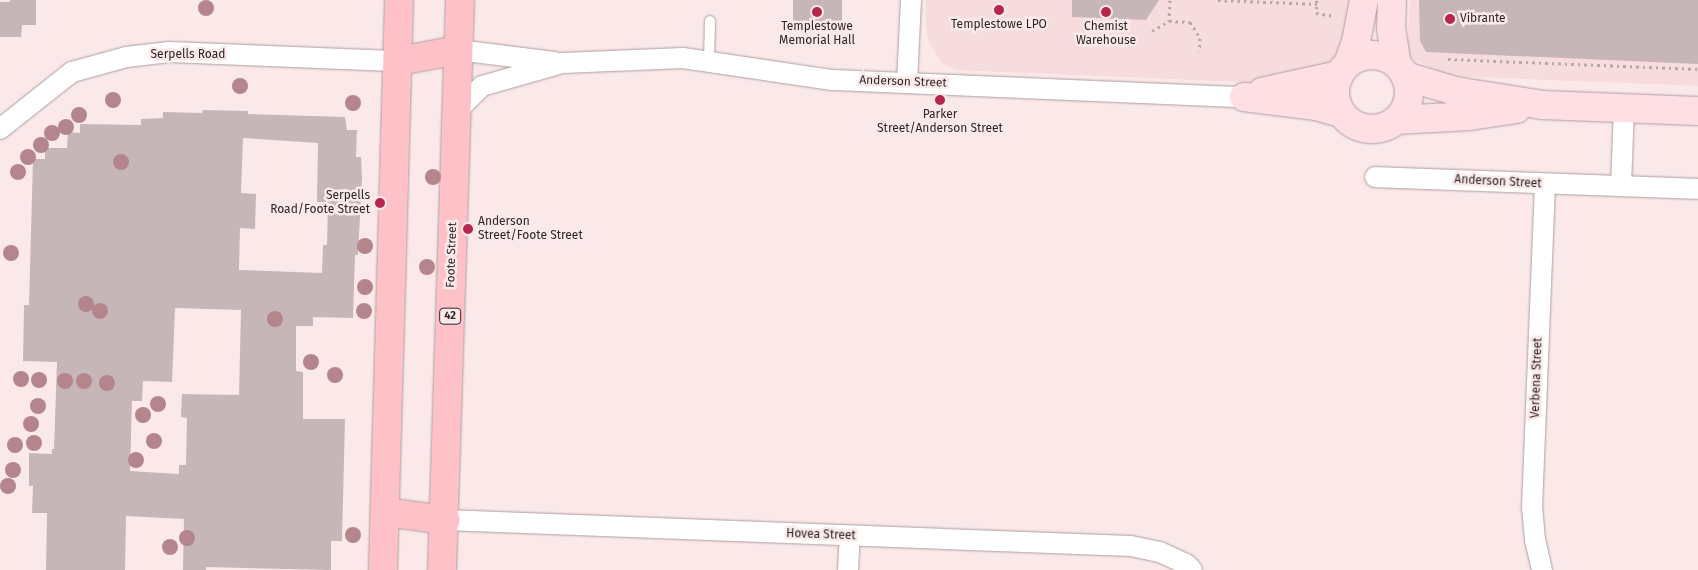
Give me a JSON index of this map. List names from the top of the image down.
{
  "streets": {
    "main road": ["Anderson Street", "Foote Street", "42"],
    "street": ["Serpells Road", "Verbena Street", "Hovea Street"]
  },
  "crossings": [
    ["Anderson Street", "Foote Street"],
    ["Anderson Street", "Verbena Street"],
    ["Foote Street", "Hovea Street"]
  ],
  "places": [
    "Templestowe LPO",
    "Templestowe Memorial Hall",
    "Chemist Warehouse",
    "Vibrante",
    "Parker Street/Anderson Street",
    "Serpells Road/Foote Street",
    "Anderson Street/Foote Street"
  ]
}
